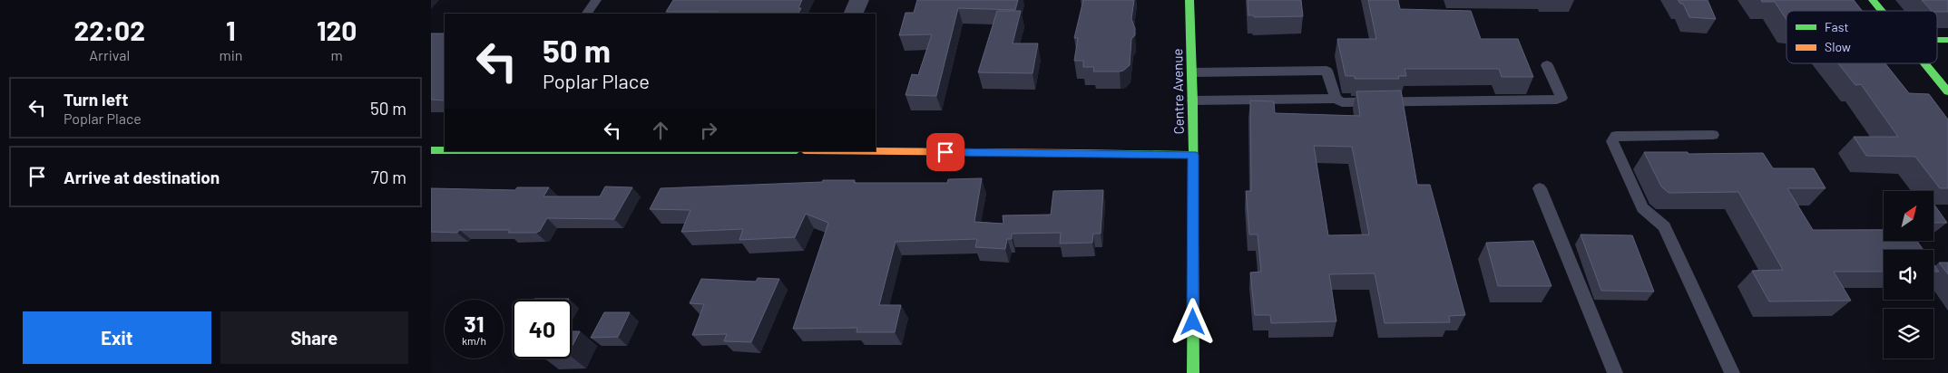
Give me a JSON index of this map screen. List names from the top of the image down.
{
  "streets": {
    "street": ["Centre Avenue"]
  },
  "legend": ["Fast", "Slow"],
  "north": "top right",
  "page": {
    "eta": [
      "22:02",
      "Arrival",
      "1",
      "min",
      "120",
      "m"
    ],
    "turn": ["50 m", "Poplar Place"],
    "list": [
      {
        "name": "Turn left",
        "note": "Poplar Place",
        "value": "50 m"
      },
      {
        "name": "Arrive at destination",
        "value": "70 m"
      }
    ],
    "speed": "31 km/h",
    "limit": "40",
    "buttons": ["Exit", "Share"]
  }
}
